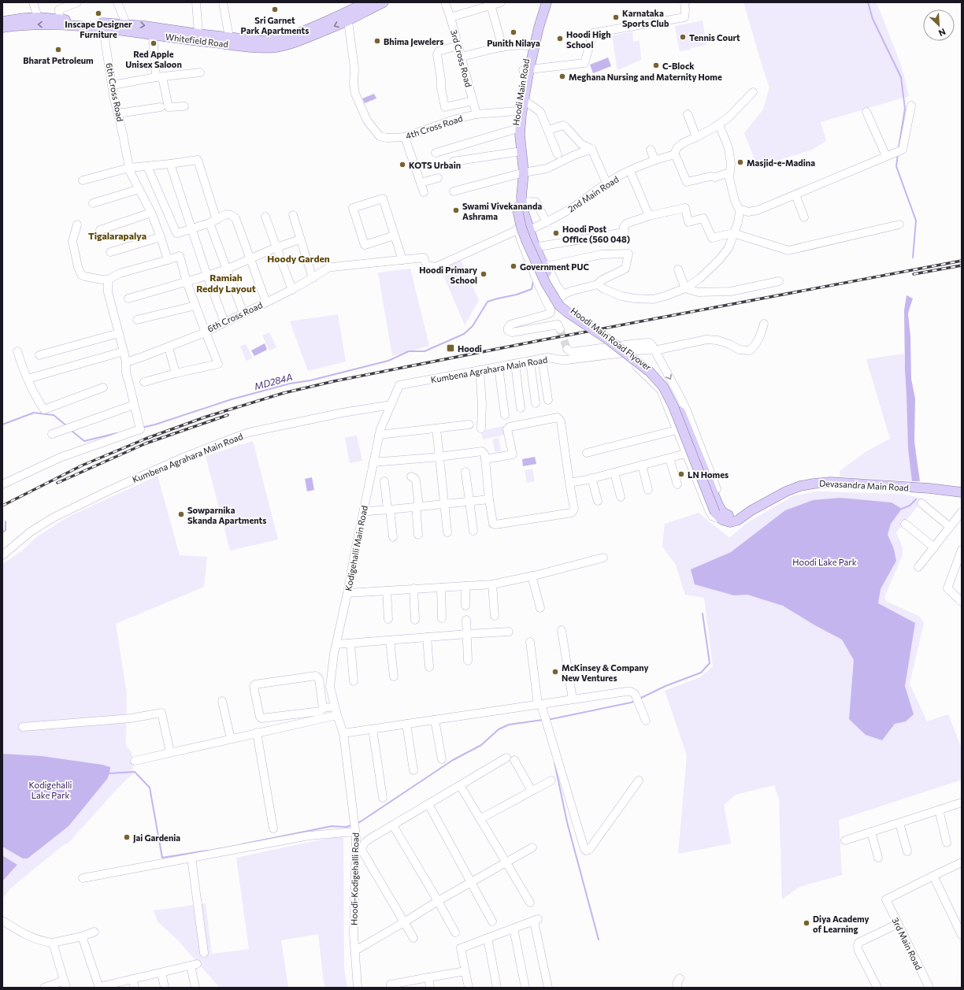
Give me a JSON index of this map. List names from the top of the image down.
{
  "streets": {
    "main road": [
      "Whitefield Road",
      "Hoodi Main Road",
      "Hoodi Main Road Flyover",
      "Devasandra Main Road"
    ],
    "street": [
      "3rd Cross Road",
      "6th Cross Road",
      "4th Cross Road",
      "2nd Main Road",
      "Kumbena Agrahara Main Road",
      "Kodigehalli Main Road",
      "Hoodi-Kodigehalli Road",
      "3rd Main Road"
    ]
  },
  "crossings": [
    ["Whitefield Road", "6th Cross Road"],
    ["Whitefield Road", "4th Cross Road"],
    ["3rd Cross Road", "4th Cross Road"],
    ["Hoodi Main Road", "4th Cross Road"],
    ["Hoodi Main Road", "Hoodi Main Road Flyover"],
    ["Hoodi Main Road Flyover", "Devasandra Main Road"],
    ["Kumbena Agrahara Main Road", "Kodigehalli Main Road"],
    ["Kodigehalli Main Road", "Hoodi-Kodigehalli Road"]
  ],
  "districts": ["Tigalarapalya", "Hoody Garden", "Ramiah Reddy Layout"],
  "water": ["MD284A"],
  "parks": ["Hoodi Lake Park", "Kodigehalli Lake Park"],
  "places": {
    "other": [
      "Sri Garnet Park Apartments",
      "Inscape Designer Furniture",
      "Karnataka Sports Club",
      "Punith Nilaya",
      "Tennis Court",
      "Hoodi High School",
      "Bhima Jewelers",
      "Red Apple Unisex Saloon",
      "Bharat Petroleum",
      "C-Block",
      "Meghana Nursing and Maternity Home",
      "Masjid-e-Madina",
      "KOTS Urbain",
      "Swami Vivekananda Ashrama",
      "Hoodi Post Office (560 048)",
      "Government PUC",
      "Hoodi Primary School",
      "LN Homes",
      "Sowparnika Skanda Apartments",
      "McKinsey & Company New Ventures",
      "Jai Gardenia",
      "Diya Academy of Learning"
    ],
    "transit": ["Hoodi"]
  },
  "north": "bottom right"
}
